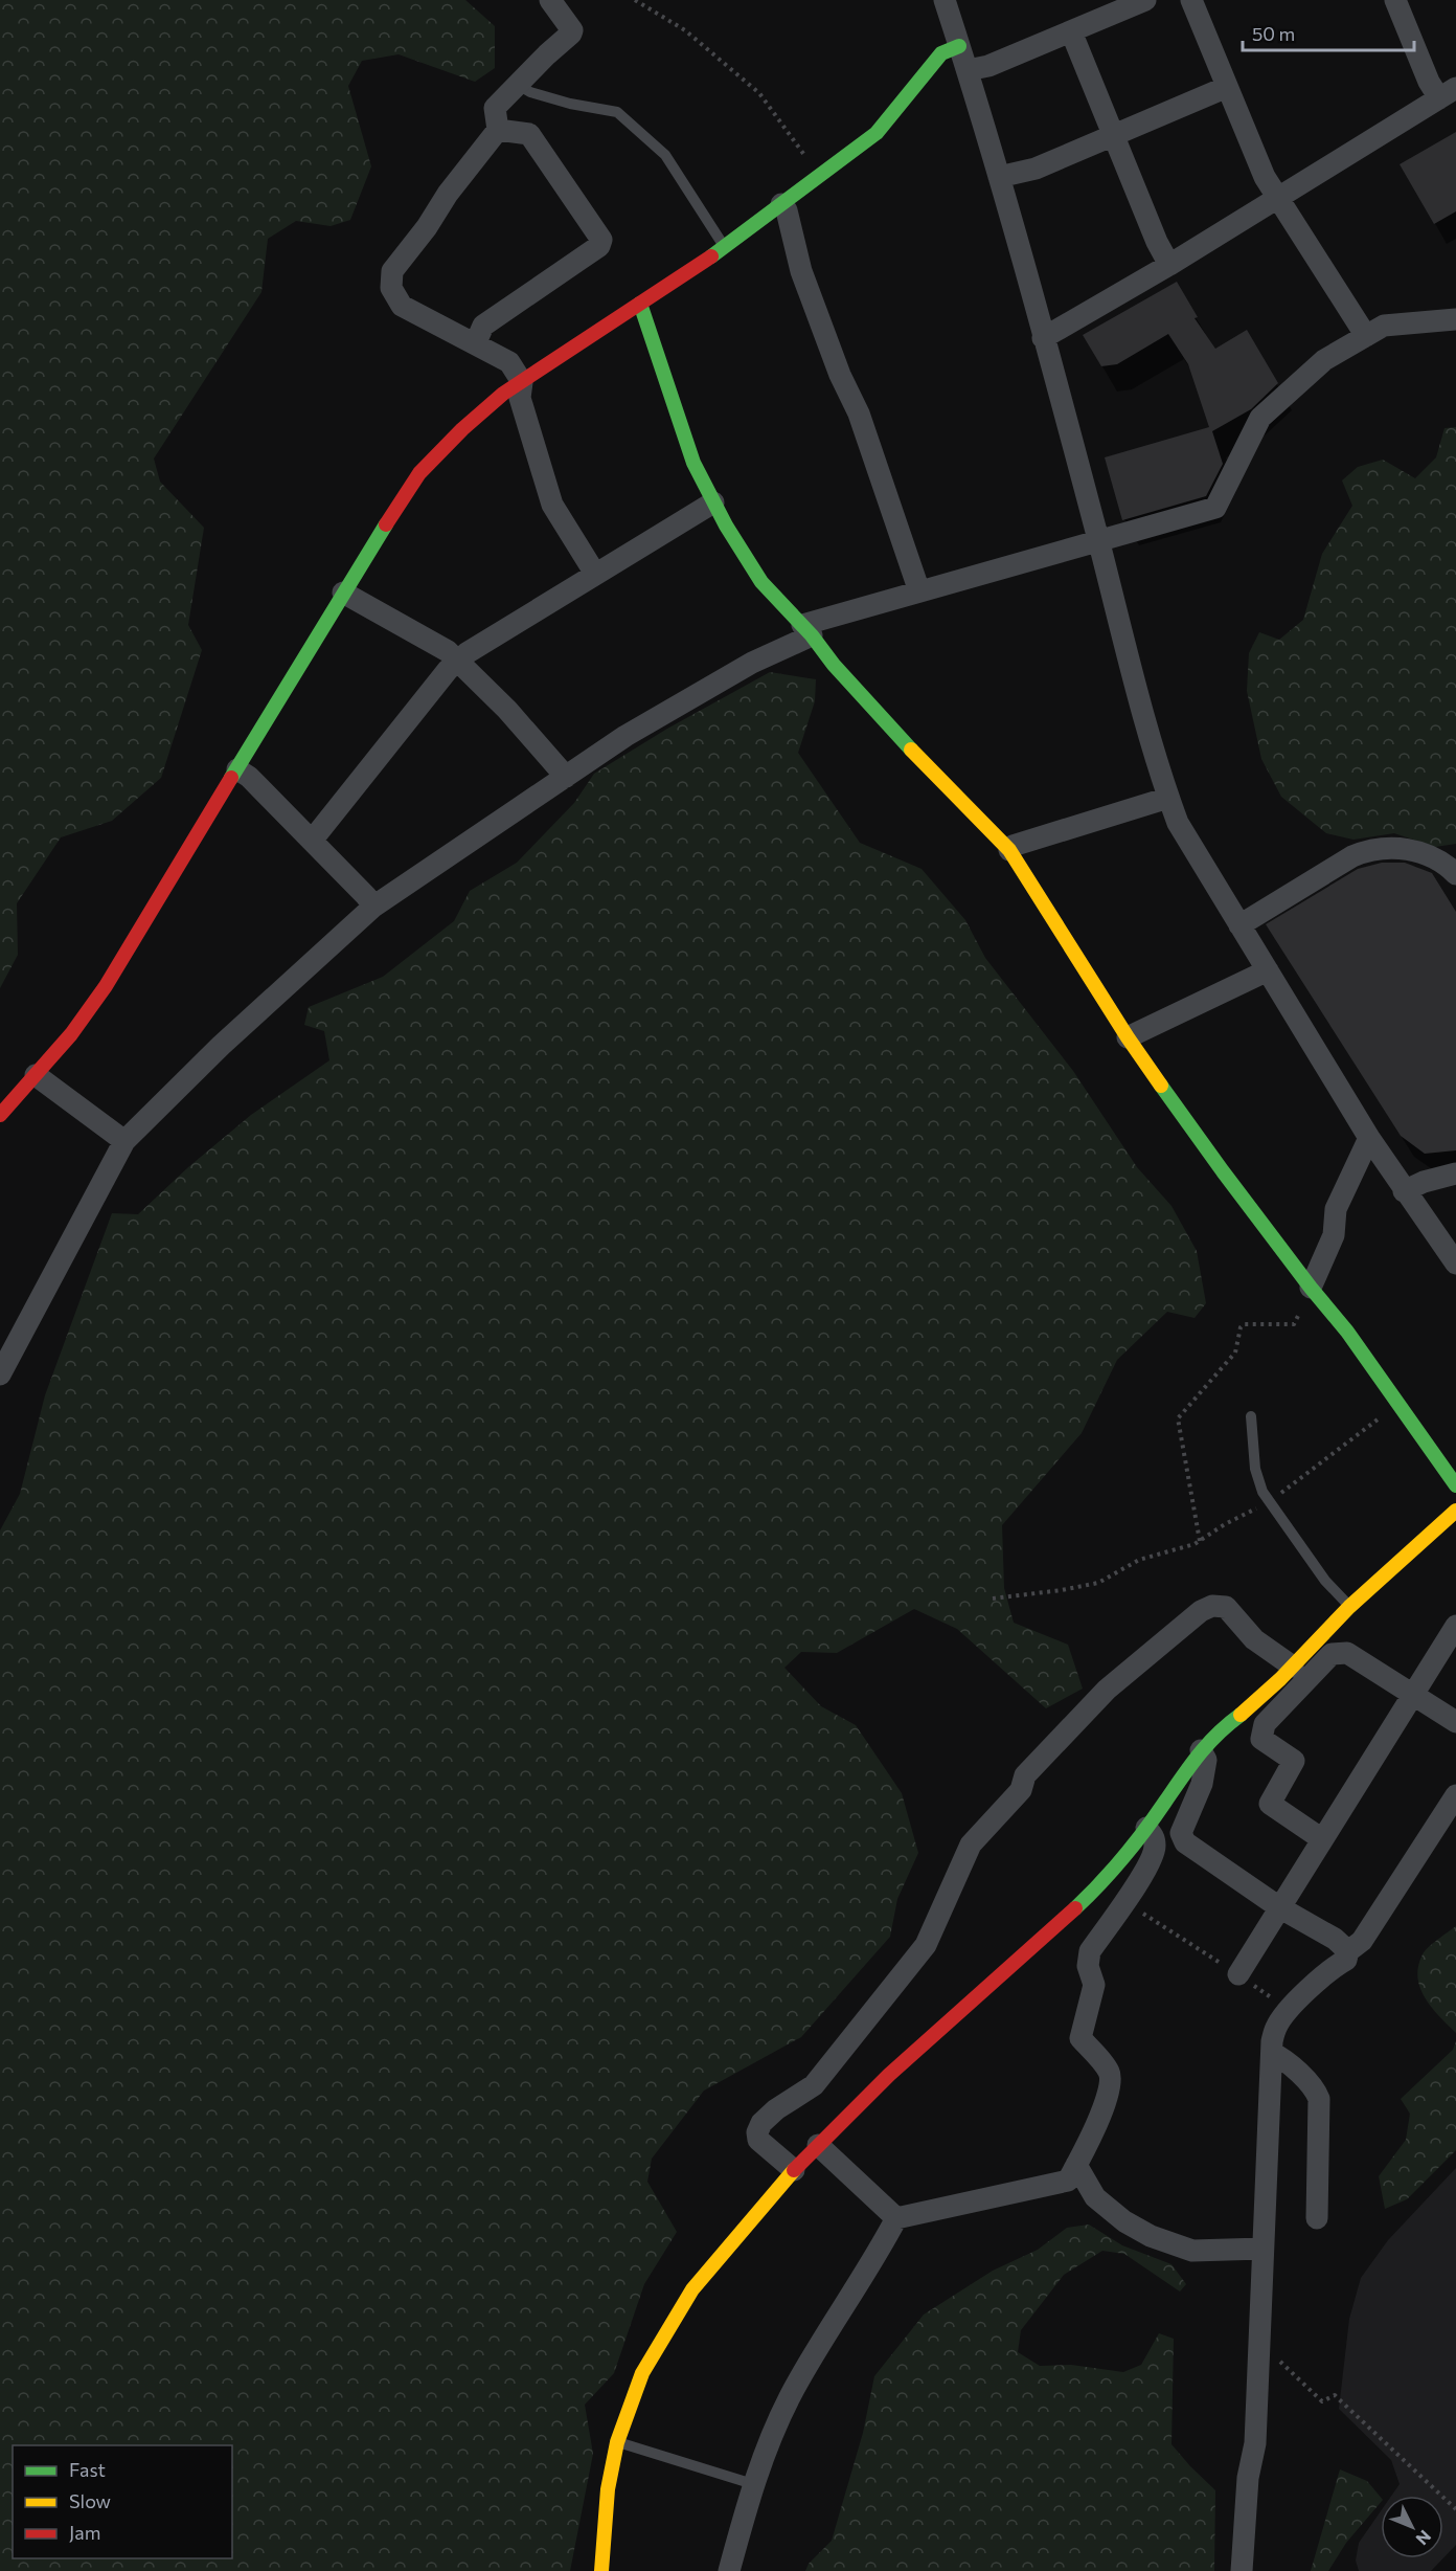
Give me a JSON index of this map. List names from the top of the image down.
{
  "legend": ["Fast", "Slow", "Jam"],
  "scale_bar": "50 m",
  "north": "bottom right"
}
